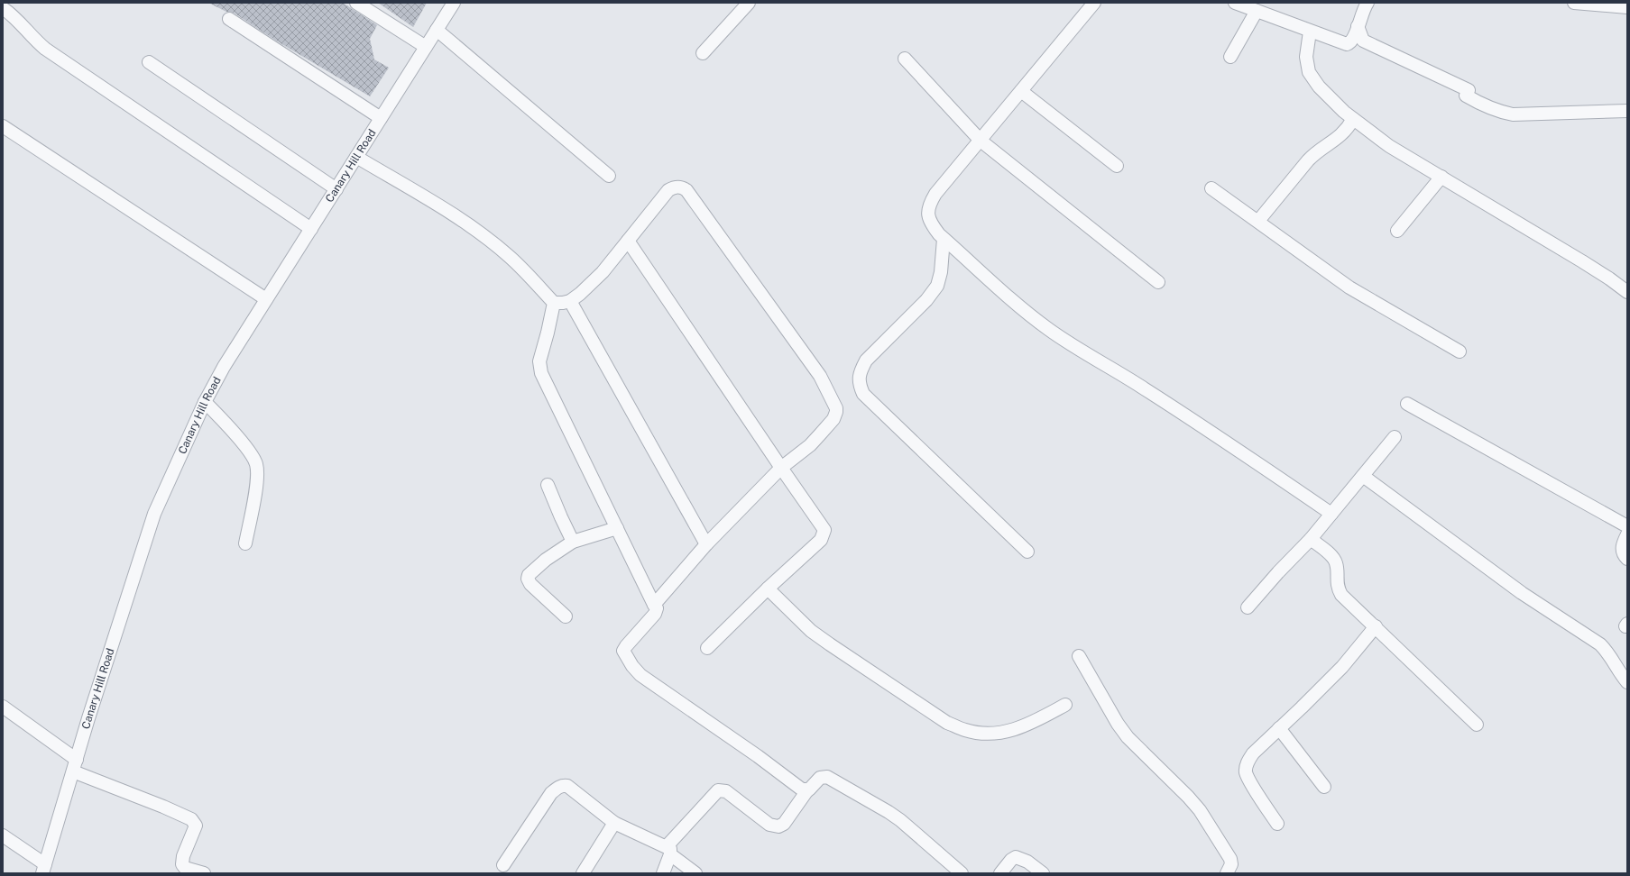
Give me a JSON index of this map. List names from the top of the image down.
{
  "streets": {
    "street": ["Canary Hill Road"]
  }
}
